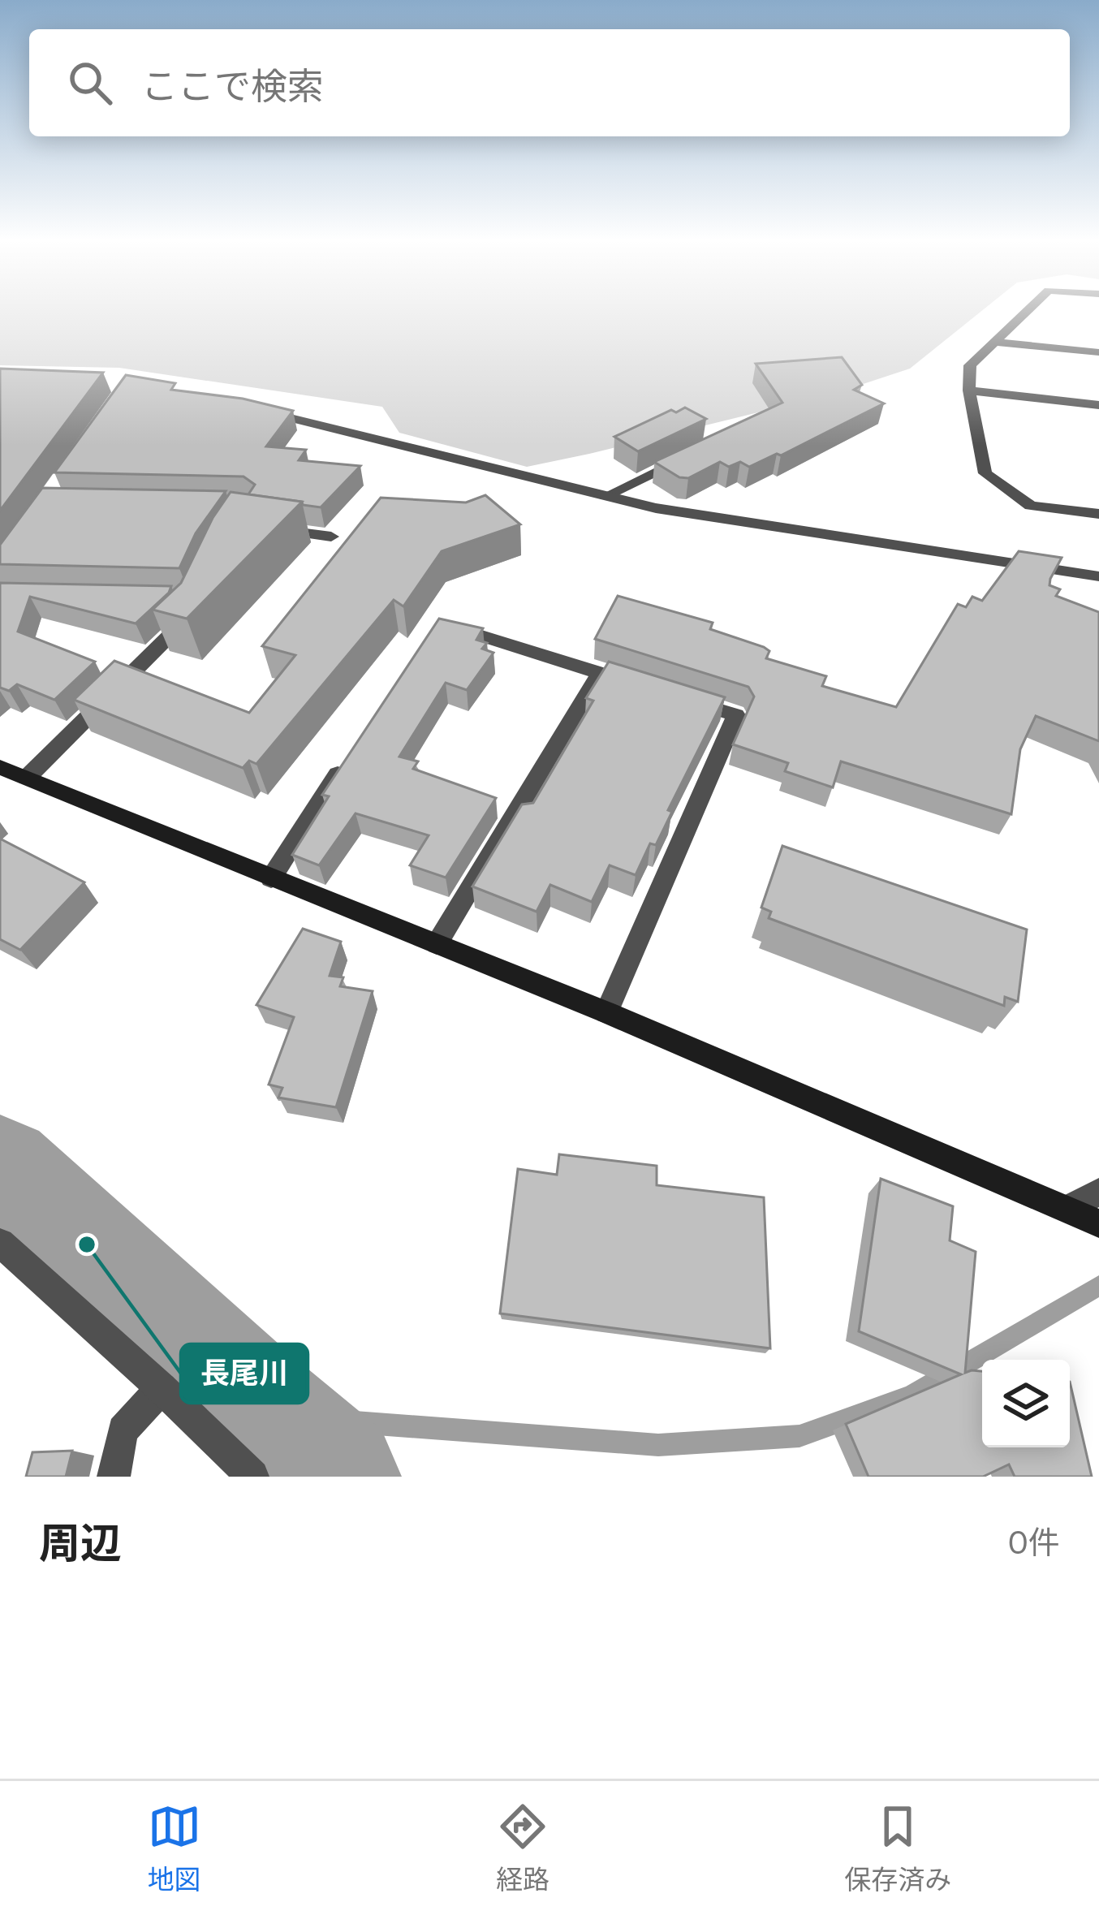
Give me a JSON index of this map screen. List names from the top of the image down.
{
  "places": ["長尾川"],
  "page": {
    "search": "ここで検索",
    "heading": ["周辺", "0件"],
    "nav": ["地図", "経路", "保存済み"]
  }
}
